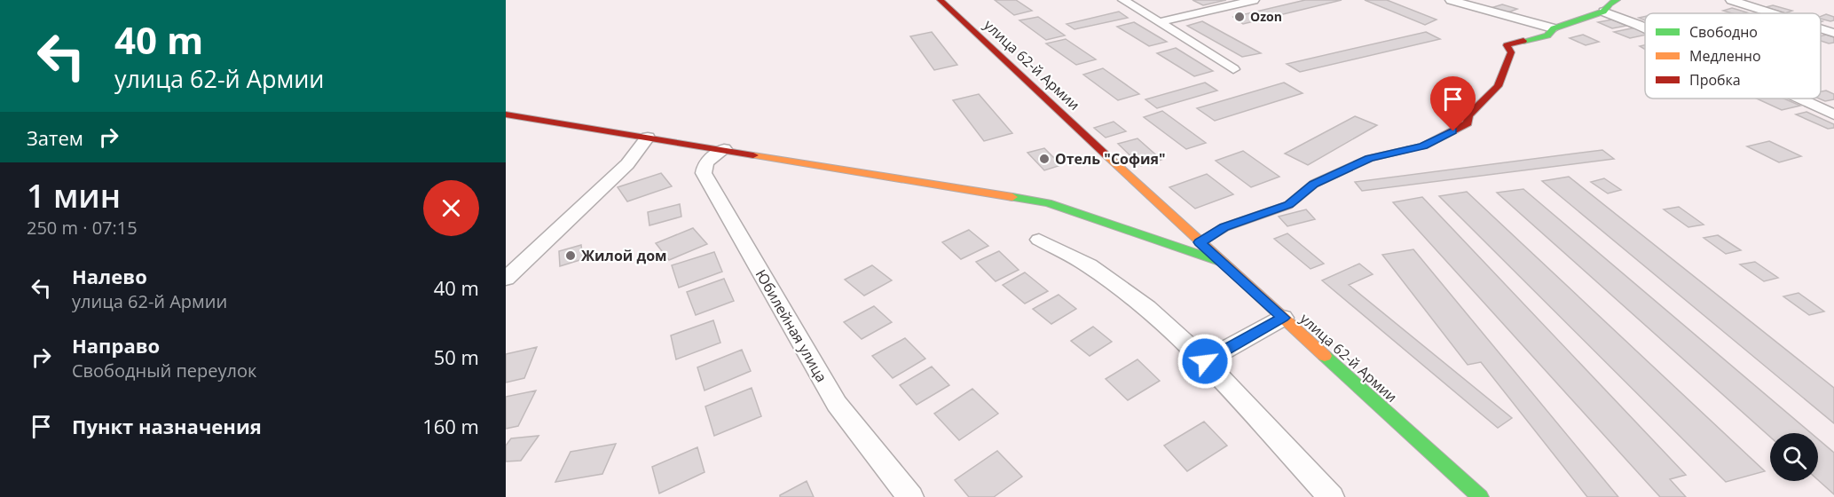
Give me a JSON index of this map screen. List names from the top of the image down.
{
  "streets": {
    "street": ["улица 62-й Армии", "Юбилейная улица"]
  },
  "places": ["Ozon", "Отель \"София\"", "Жилой дом"],
  "legend": ["Свободно", "Медленно", "Пробка"],
  "page": {
    "turn": ["40 m", "улица 62-й Армии"],
    "then": "Затем",
    "heading": ["1 мин", "250 m · 07:15"],
    "list": [
      {
        "name": "Налево",
        "note": "улица 62-й Армии",
        "value": "40 m"
      },
      {
        "name": "Направо",
        "note": "Свободный переулок",
        "value": "50 m"
      },
      {
        "name": "Пункт назначения",
        "value": "160 m"
      }
    ]
  }
}
